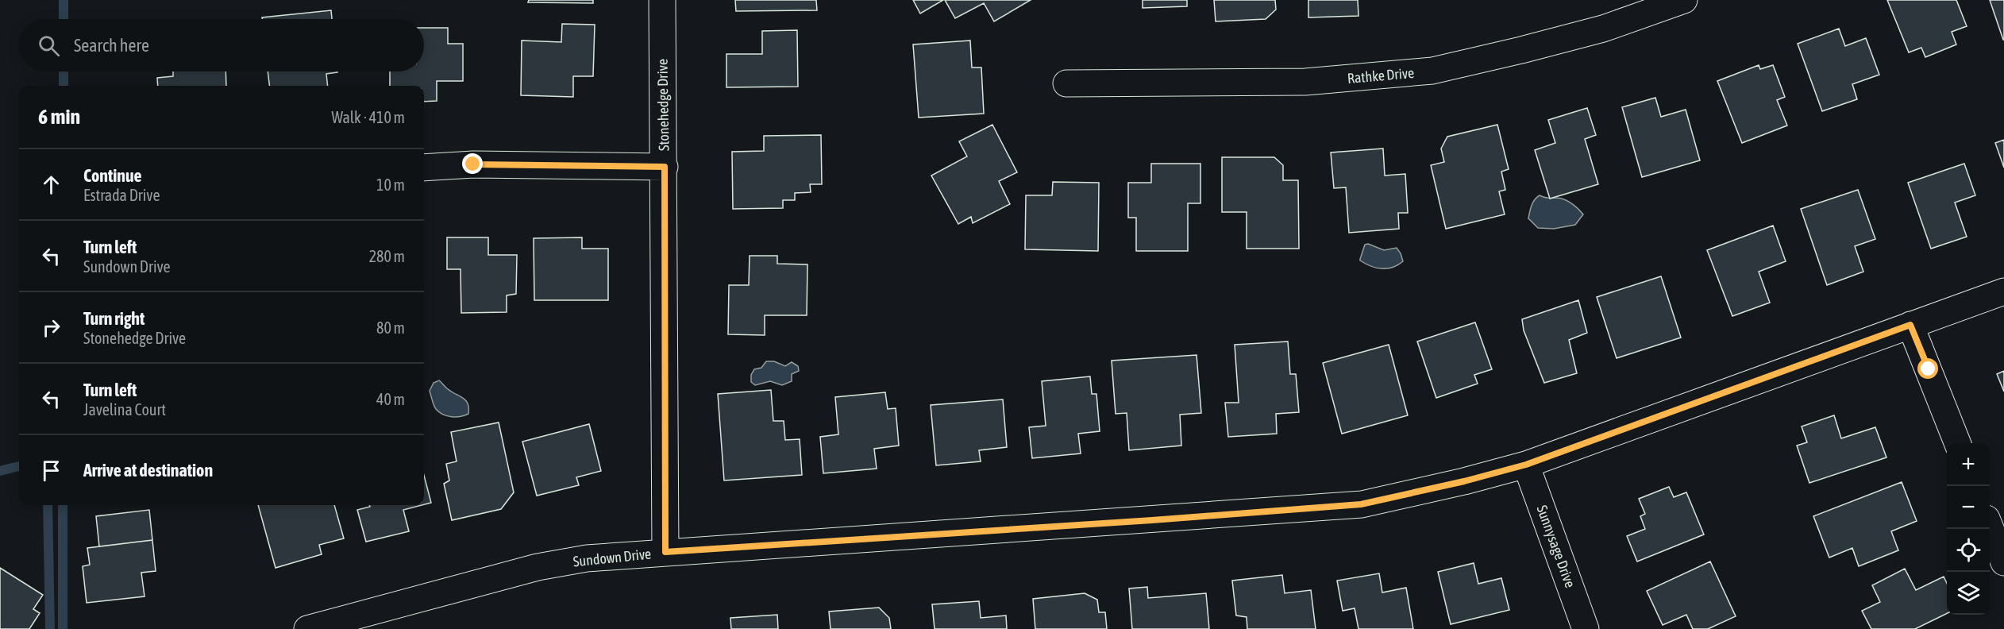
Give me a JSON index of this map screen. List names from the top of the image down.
{
  "streets": {
    "street": [
      "Rathke Drive",
      "Stonehedge Drive",
      "Sunnysage Drive",
      "Sundown Drive"
    ]
  },
  "crossings": [
    ["Stonehedge Drive", "Sundown Drive"],
    ["Sunnysage Drive", "Sundown Drive"]
  ],
  "page": {
    "search": "Search here",
    "heading": ["6 min", "Walk · 410 m"],
    "list": [
      ["Continue", "Estrada Drive", "10 m"],
      ["Turn left", "Sundown Drive", "280 m"],
      ["Turn right", "Stonehedge Drive", "80 m"],
      ["Turn left", "Javelina Court", "40 m"],
      "Arrive at destination"
    ],
    "map_buttons": ["+", "−"]
  }
}
